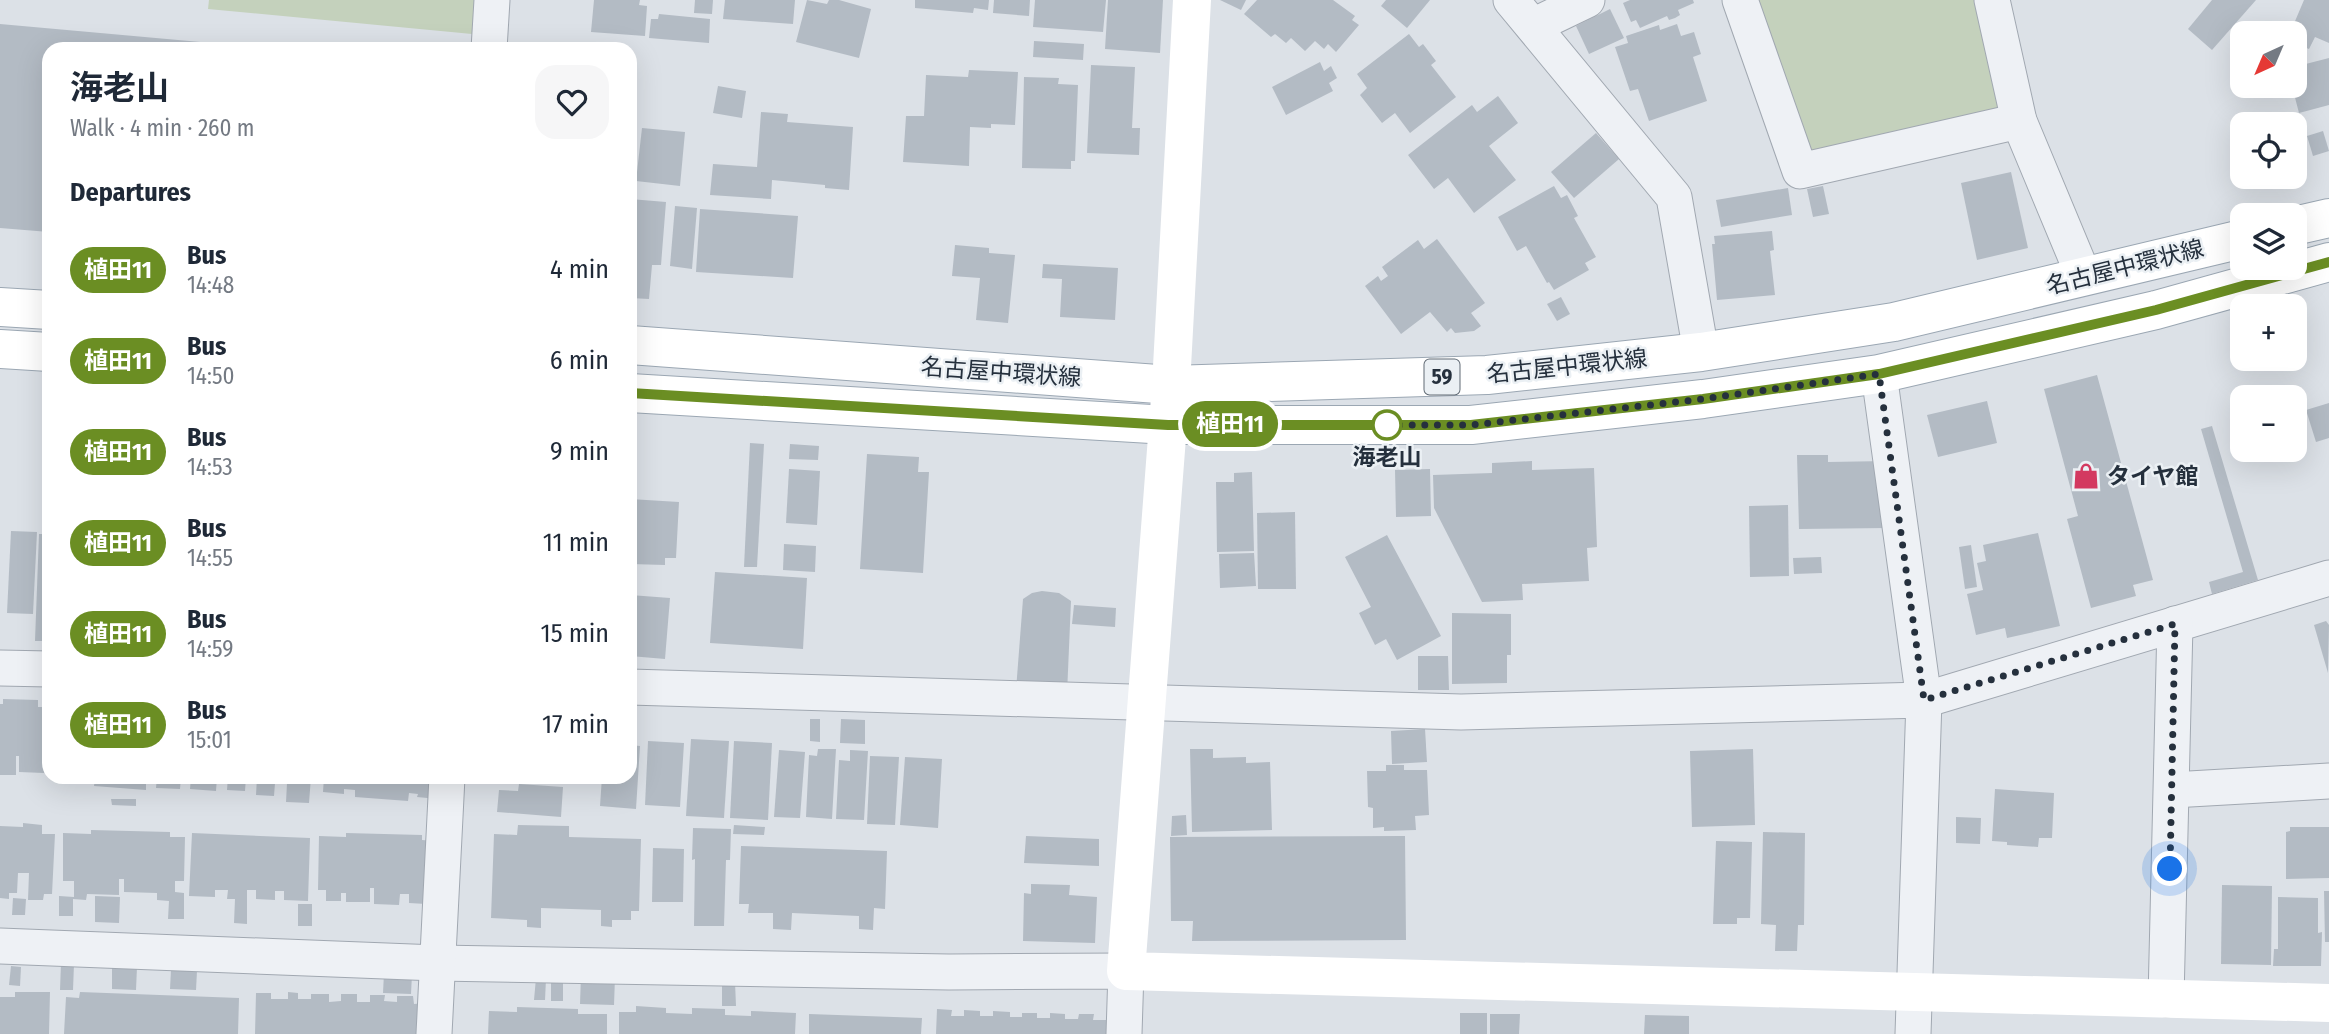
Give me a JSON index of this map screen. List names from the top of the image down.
{
  "streets": {
    "main road": ["名古屋中環状線", "59"]
  },
  "places": {
    "other": ["海老山"],
    "shop": ["タイヤ館"]
  },
  "lines": ["bus line 植田11"],
  "north": "bottom left",
  "page": {
    "on_map": "植田11",
    "map_buttons": ["+", "−"],
    "heading": [
      ["海老山", "Walk · 4 min · 260 m"],
      "Departures"
    ],
    "list": [
      {
        "mark": "植田11",
        "name": "Bus",
        "note": "14:48",
        "value": "4 min"
      },
      {
        "mark": "植田11",
        "name": "Bus",
        "note": "14:50",
        "value": "6 min"
      },
      {
        "mark": "植田11",
        "name": "Bus",
        "note": "14:53",
        "value": "9 min"
      },
      {
        "mark": "植田11",
        "name": "Bus",
        "note": "14:55",
        "value": "11 min"
      },
      {
        "mark": "植田11",
        "name": "Bus",
        "note": "14:59",
        "value": "15 min"
      },
      {
        "mark": "植田11",
        "name": "Bus",
        "note": "15:01",
        "value": "17 min"
      }
    ]
  }
}
